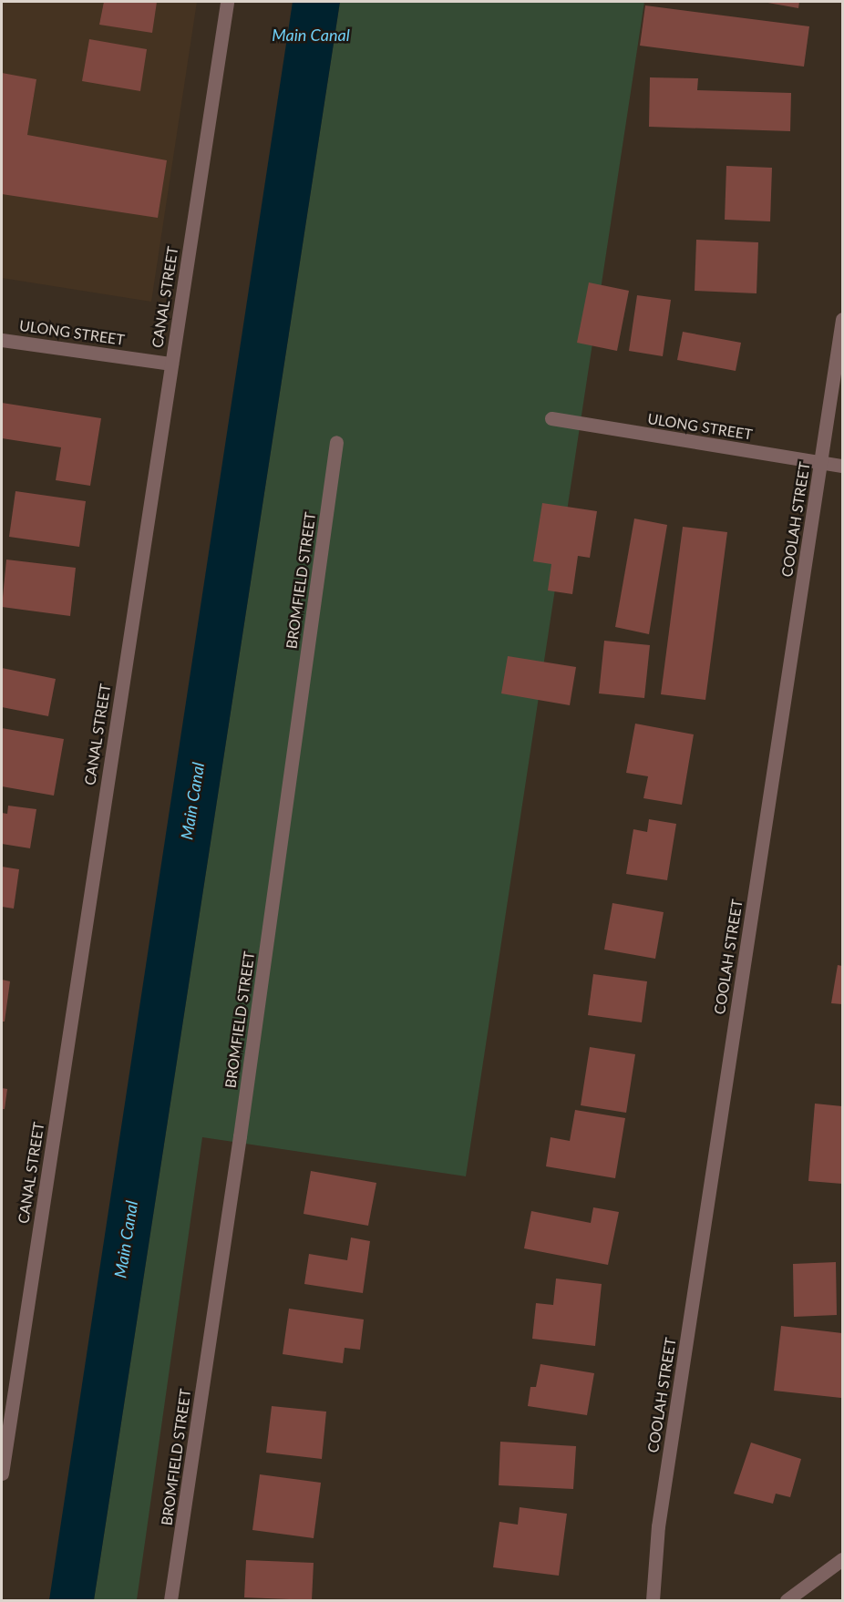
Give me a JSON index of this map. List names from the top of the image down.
{
  "streets": {
    "street": [
      "CANAL STREET",
      "ULONG STREET",
      "COOLAH STREET",
      "BROMFIELD STREET"
    ]
  },
  "crossings": [
    ["CANAL STREET", "ULONG STREET"],
    ["ULONG STREET", "COOLAH STREET"]
  ],
  "water": ["Main Canal"]
}
